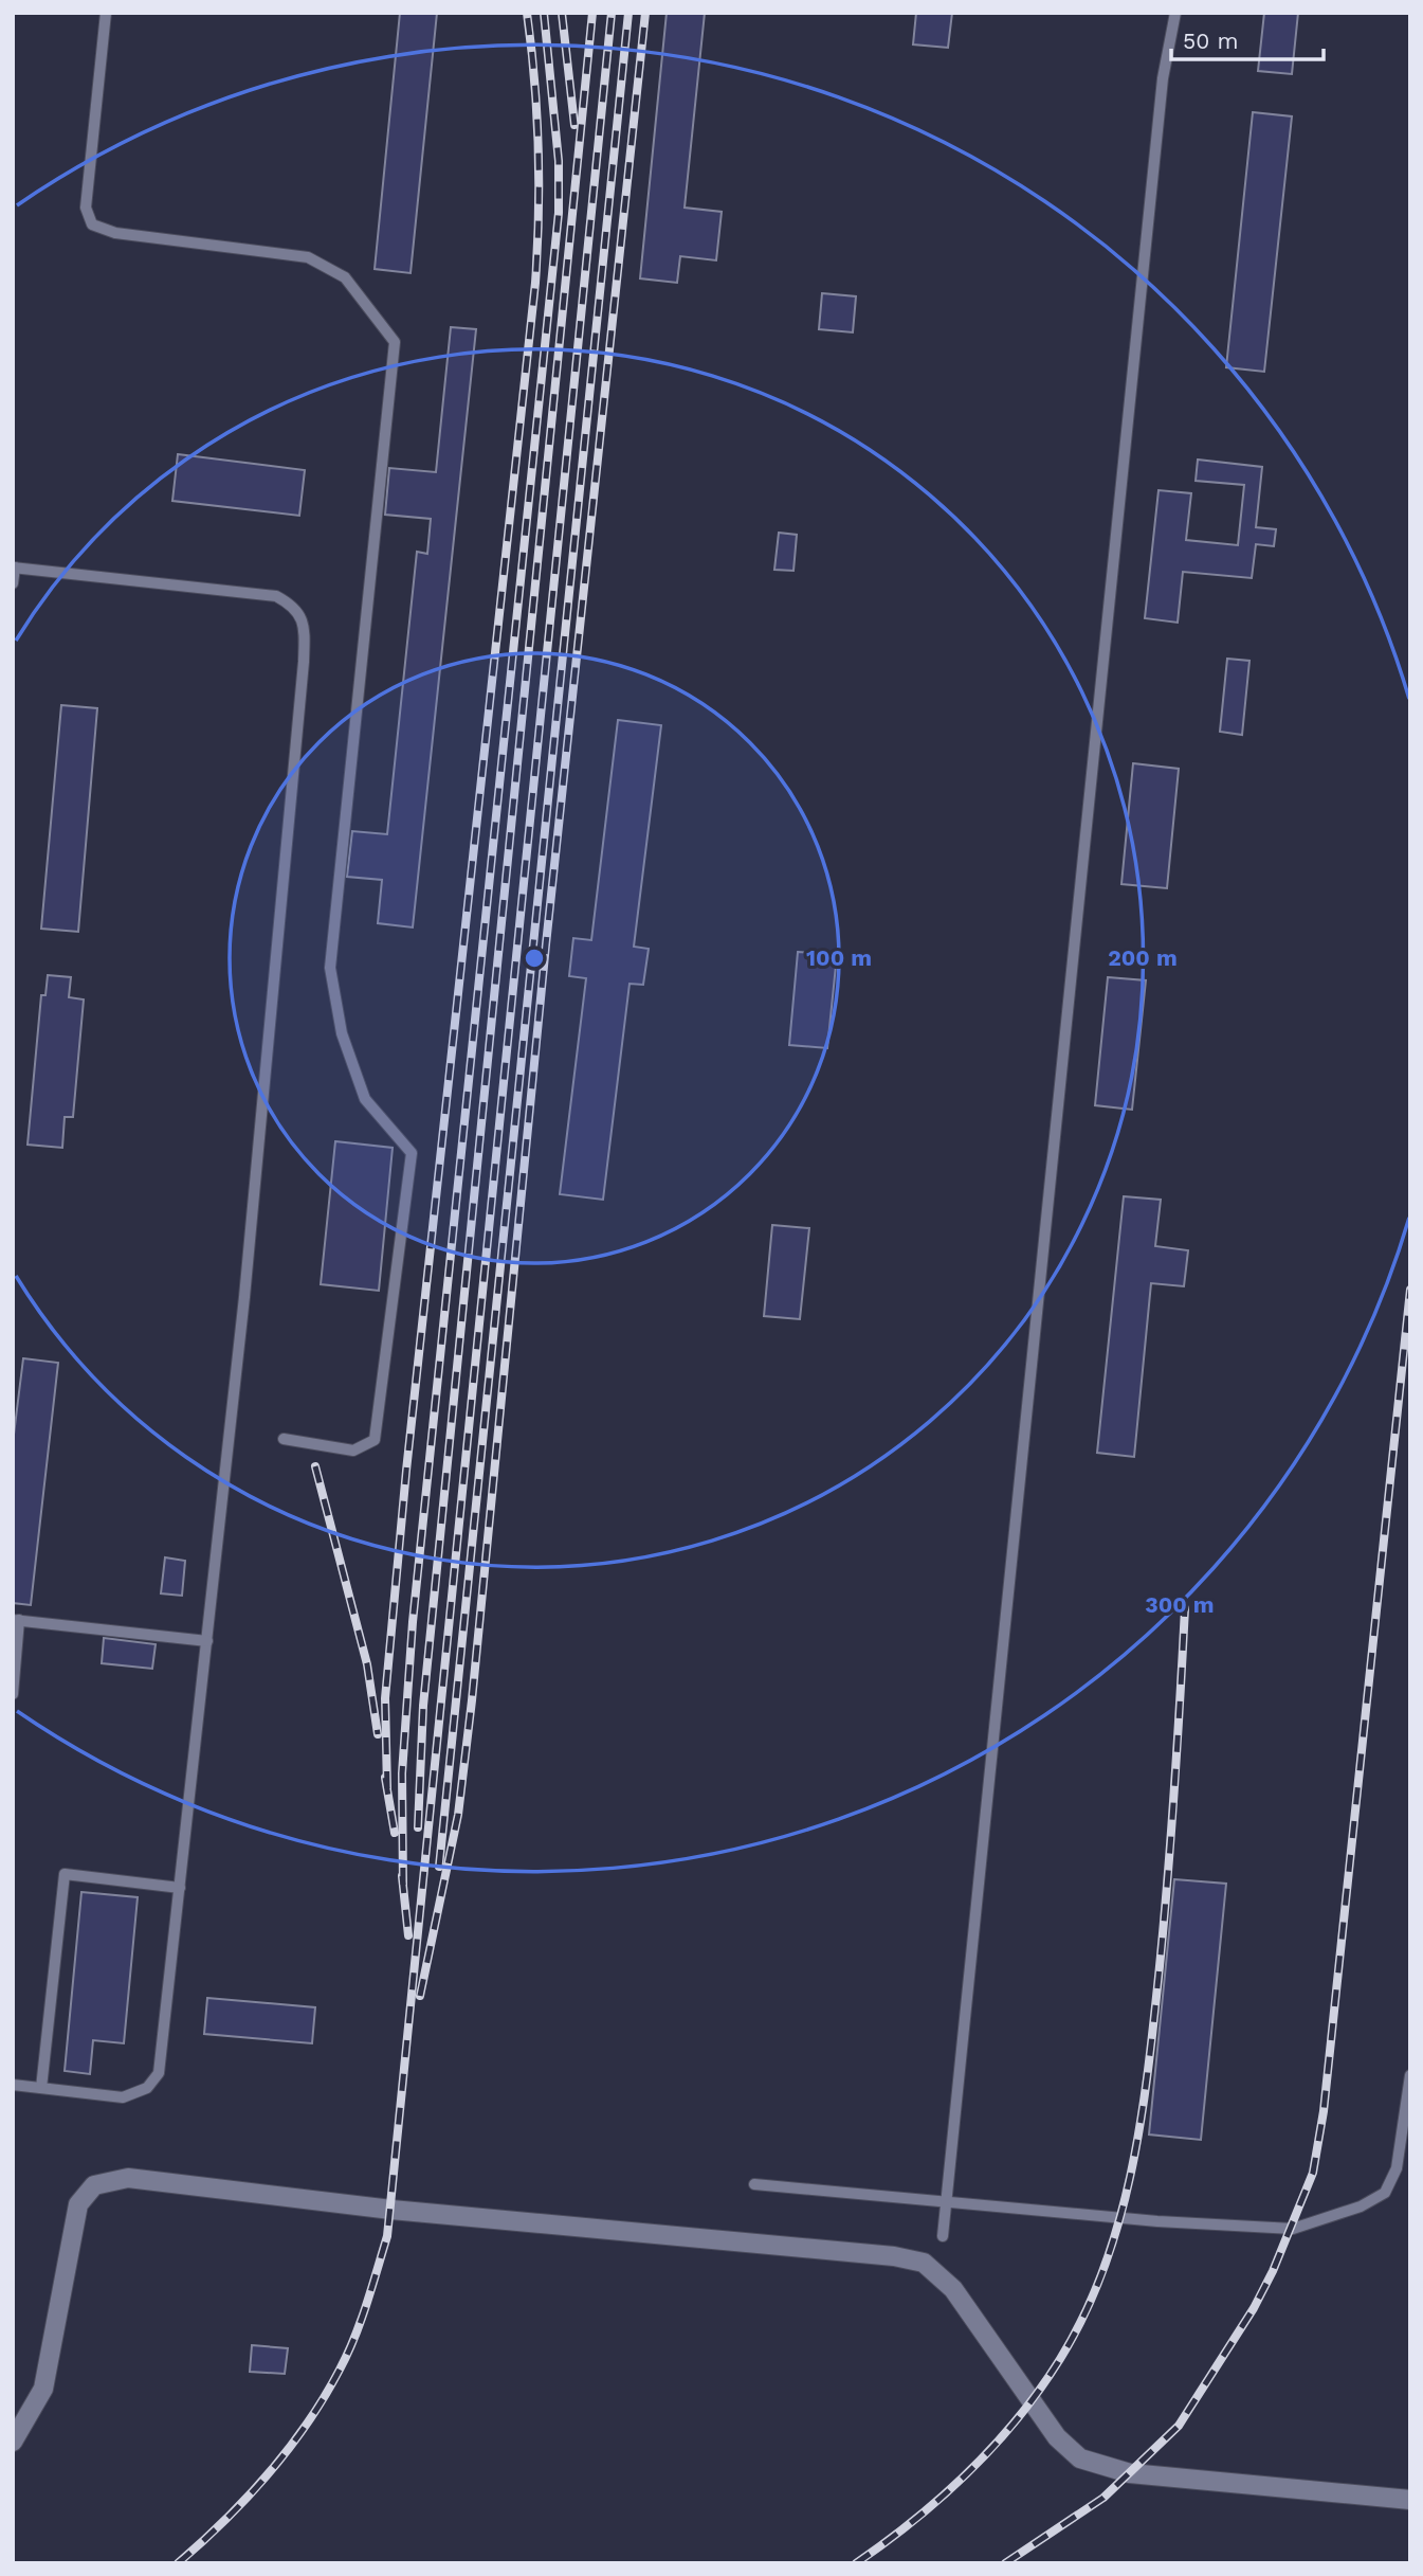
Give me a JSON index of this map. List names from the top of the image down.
{
  "scale_bar": "50 m",
  "rings": ["100 m", "200 m", "300 m"]
}
